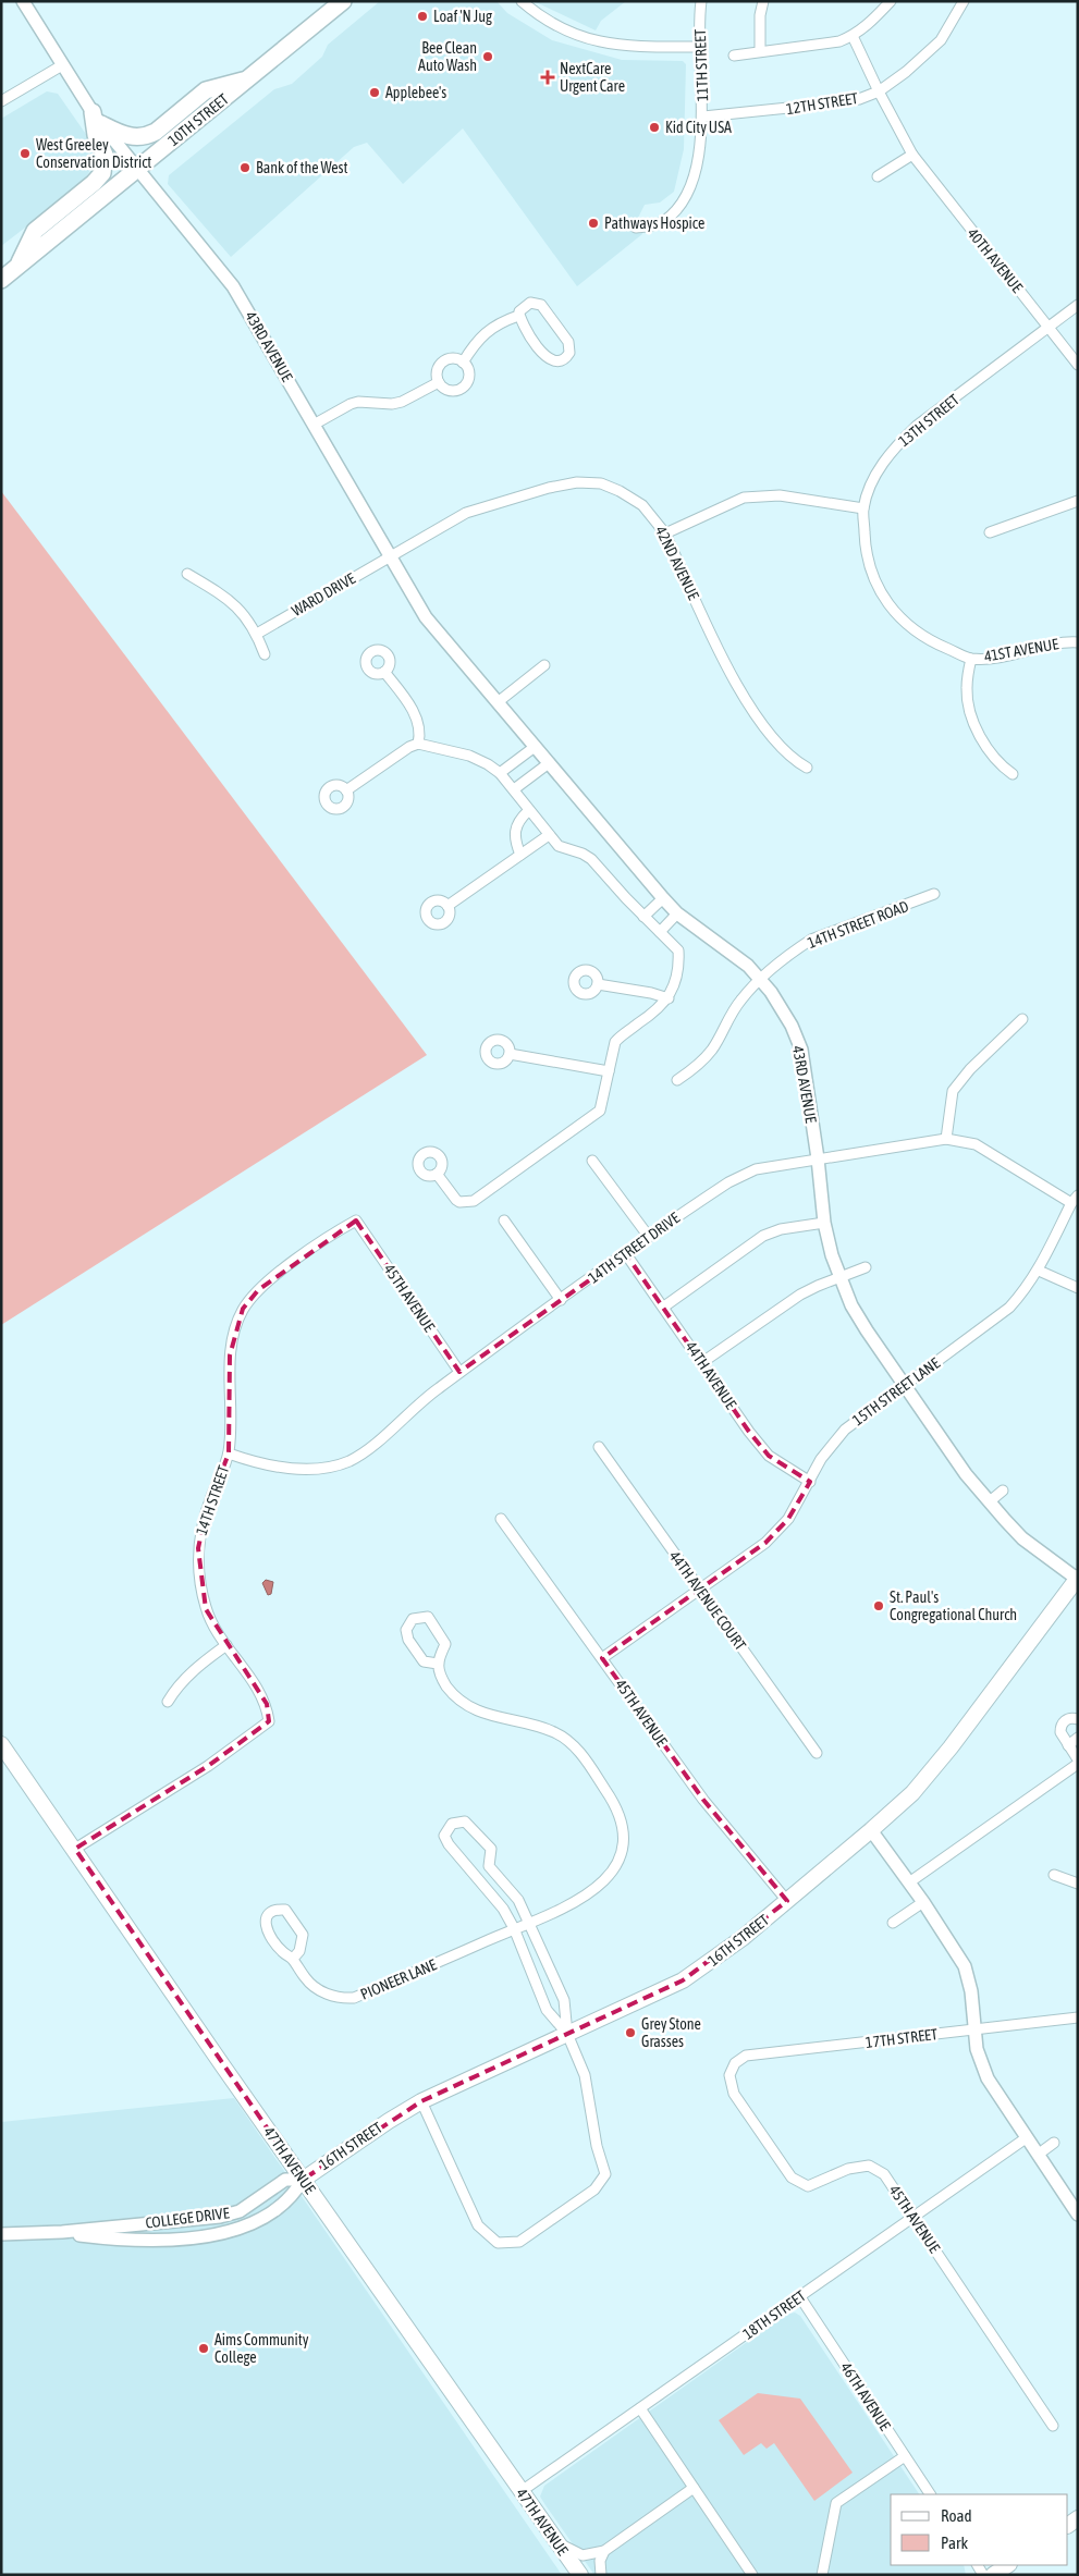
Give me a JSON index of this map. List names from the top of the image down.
{
  "streets": {
    "main road": ["10TH STREET", "16TH STREET", "47TH AVENUE"],
    "street": [
      "11TH STREET",
      "12TH STREET",
      "40TH AVENUE",
      "43RD AVENUE",
      "13TH STREET",
      "42ND AVENUE",
      "WARD DRIVE",
      "41ST AVENUE",
      "14TH STREET ROAD",
      "14TH STREET DRIVE",
      "45TH AVENUE",
      "44TH AVENUE",
      "15TH STREET LANE",
      "14TH STREET",
      "44TH AVENUE COURT",
      "PIONEER LANE",
      "17TH STREET",
      "COLLEGE DRIVE",
      "18TH STREET",
      "46TH AVENUE"
    ]
  },
  "crossings": [
    ["11TH STREET", "12TH STREET"],
    ["12TH STREET", "40TH AVENUE"],
    ["10TH STREET", "43RD AVENUE"],
    ["40TH AVENUE", "13TH STREET"],
    ["43RD AVENUE", "42ND AVENUE"],
    ["43RD AVENUE", "WARD DRIVE"],
    ["43RD AVENUE", "14TH STREET ROAD"],
    ["43RD AVENUE", "14TH STREET DRIVE"],
    ["43RD AVENUE", "15TH STREET LANE"],
    ["43RD AVENUE", "16TH STREET"],
    ["13TH STREET", "41ST AVENUE"],
    ["42ND AVENUE", "WARD DRIVE"],
    ["14TH STREET DRIVE", "45TH AVENUE"],
    ["14TH STREET DRIVE", "44TH AVENUE"],
    ["14TH STREET DRIVE", "15TH STREET LANE"],
    ["14TH STREET DRIVE", "14TH STREET"],
    ["45TH AVENUE", "15TH STREET LANE"],
    ["45TH AVENUE", "14TH STREET"],
    ["45TH AVENUE", "16TH STREET"],
    ["45TH AVENUE", "17TH STREET"],
    ["45TH AVENUE", "18TH STREET"],
    ["44TH AVENUE", "15TH STREET LANE"],
    ["15TH STREET LANE", "44TH AVENUE COURT"],
    ["14TH STREET", "47TH AVENUE"],
    ["16TH STREET", "47TH AVENUE"],
    ["16TH STREET", "COLLEGE DRIVE"],
    ["47TH AVENUE", "COLLEGE DRIVE"],
    ["47TH AVENUE", "18TH STREET"],
    ["18TH STREET", "46TH AVENUE"]
  ],
  "places": {
    "other": [
      "Loaf 'N Jug",
      "Bee Clean Auto Wash",
      "Applebee's",
      "Kid City USA",
      "West Greeley Conservation District",
      "Bank of the West",
      "Pathways Hospice",
      "St. Paul's Congregational Church",
      "Grey Stone Grasses",
      "Aims Community College"
    ],
    "health": ["NextCare Urgent Care"]
  },
  "legend": ["Road", "Park"]
}
